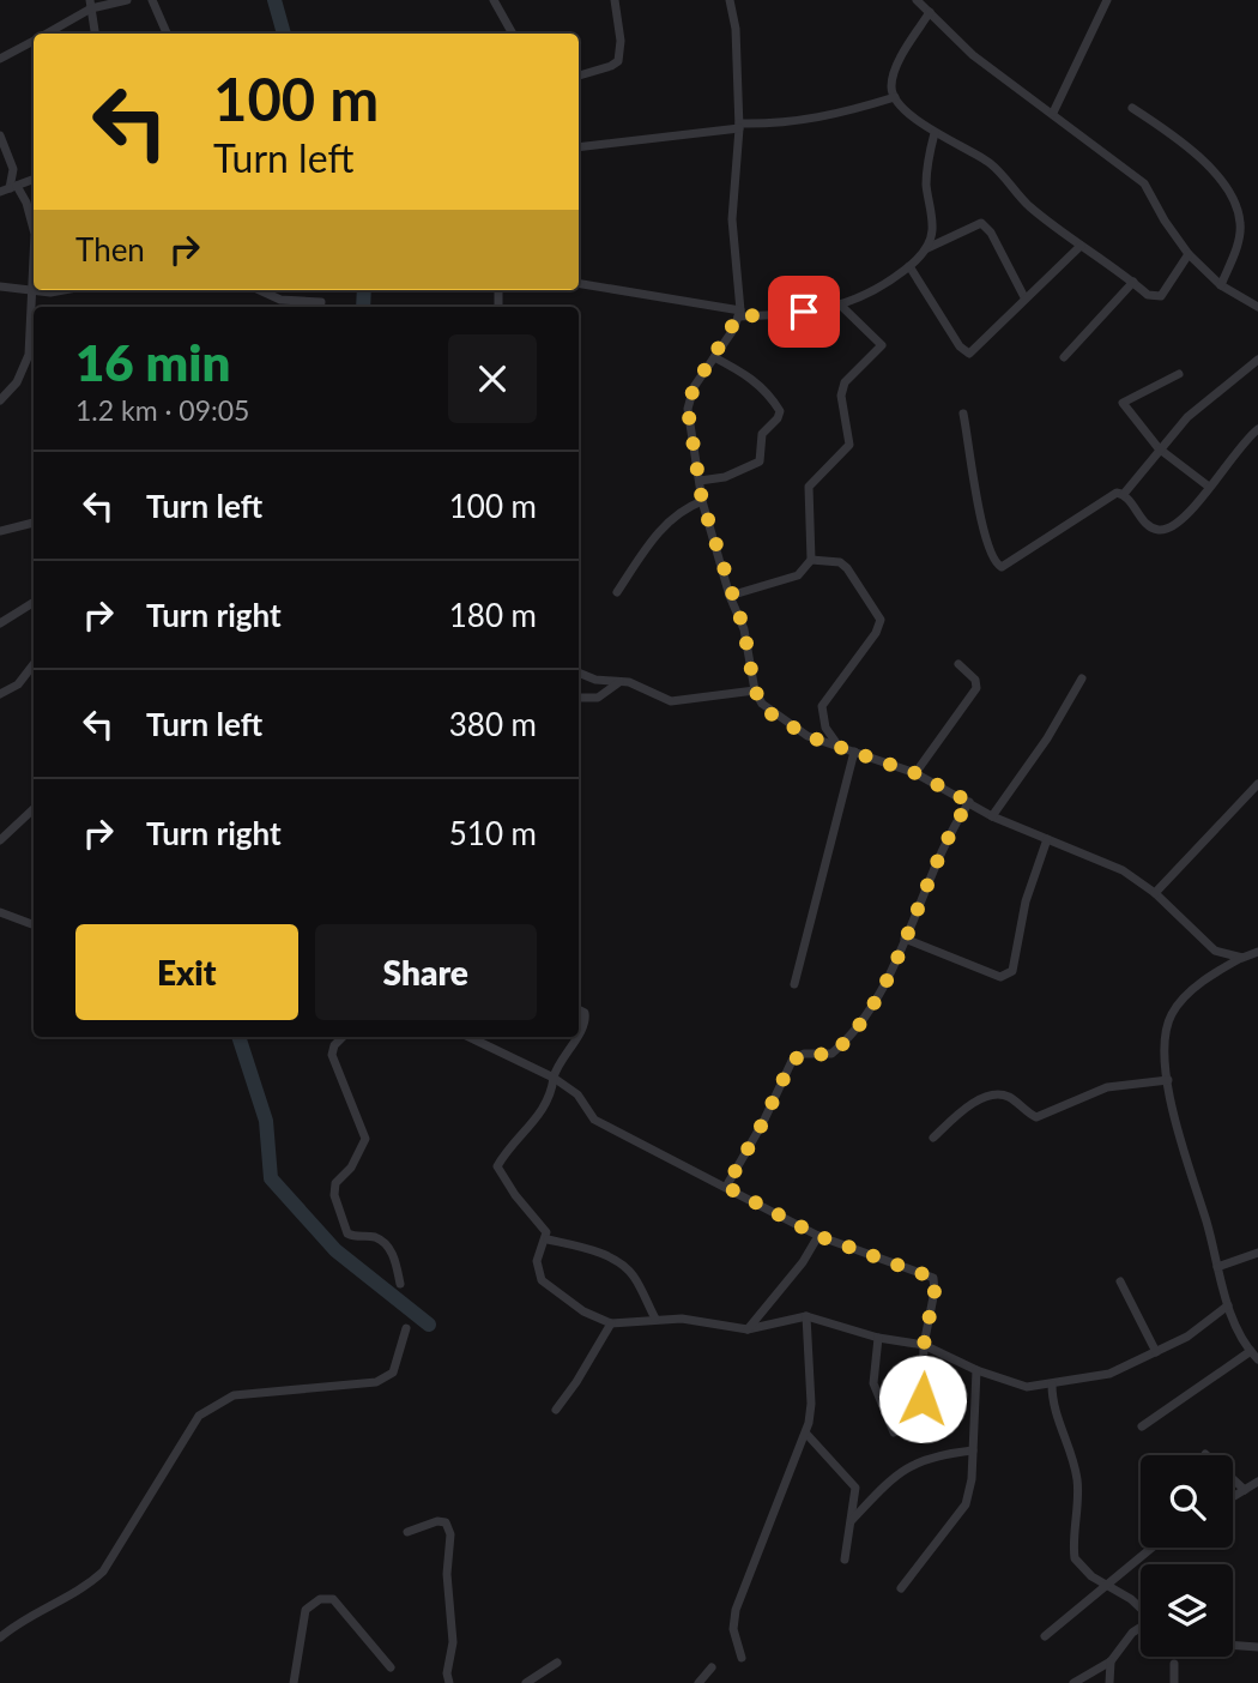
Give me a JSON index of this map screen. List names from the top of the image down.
{
  "page": {
    "turn": ["100 m", "Turn left"],
    "then": "Then",
    "heading": ["16 min", "1.2 km · 09:05"],
    "list": [
      {
        "name": "Turn left",
        "value": "100 m"
      },
      {
        "name": "Turn right",
        "value": "180 m"
      },
      {
        "name": "Turn left",
        "value": "380 m"
      },
      {
        "name": "Turn right",
        "value": "510 m"
      }
    ],
    "buttons": ["Exit", "Share"]
  }
}
